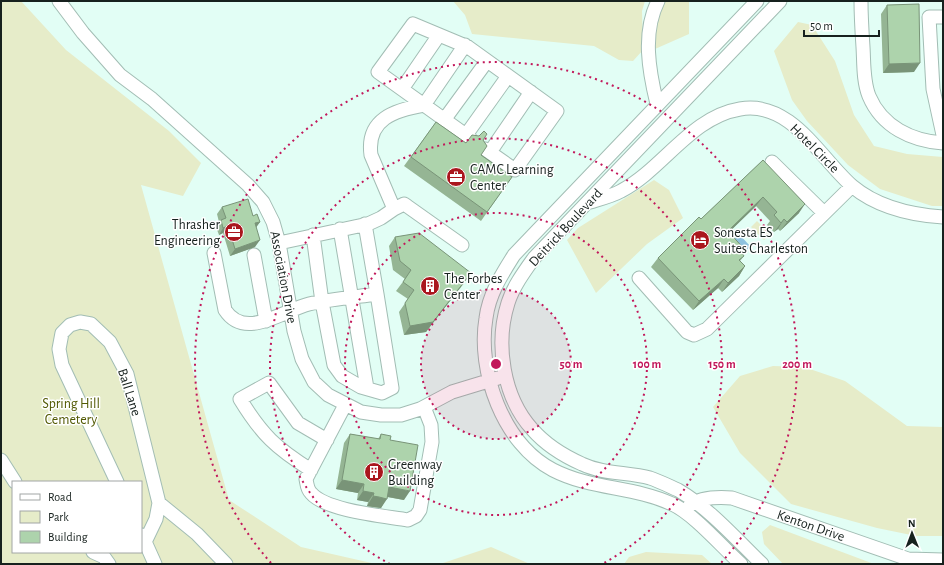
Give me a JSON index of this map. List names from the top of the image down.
{
  "streets": {
    "street": [
      "Hotel Circle",
      "Deitrick Boulevard",
      "Association Drive",
      "Ball Lane",
      "Kenton Drive"
    ]
  },
  "crossings": [
    ["Hotel Circle", "Deitrick Boulevard"],
    ["Deitrick Boulevard", "Association Drive"],
    ["Deitrick Boulevard", "Kenton Drive"]
  ],
  "parks": ["Spring Hill Cemetery"],
  "places": {
    "office": ["CAMC Learning Center", "Thrasher Engineering"],
    "hotel": ["Sonesta ES Suites Charleston"],
    "building": ["The Forbes Center", "Greenway Building"]
  },
  "legend": ["Road", "Park", "Building"],
  "scale_bar": "50 m",
  "north": "top",
  "rings": [
    "50 m",
    "100 m",
    "150 m",
    "200 m"
  ]
}
